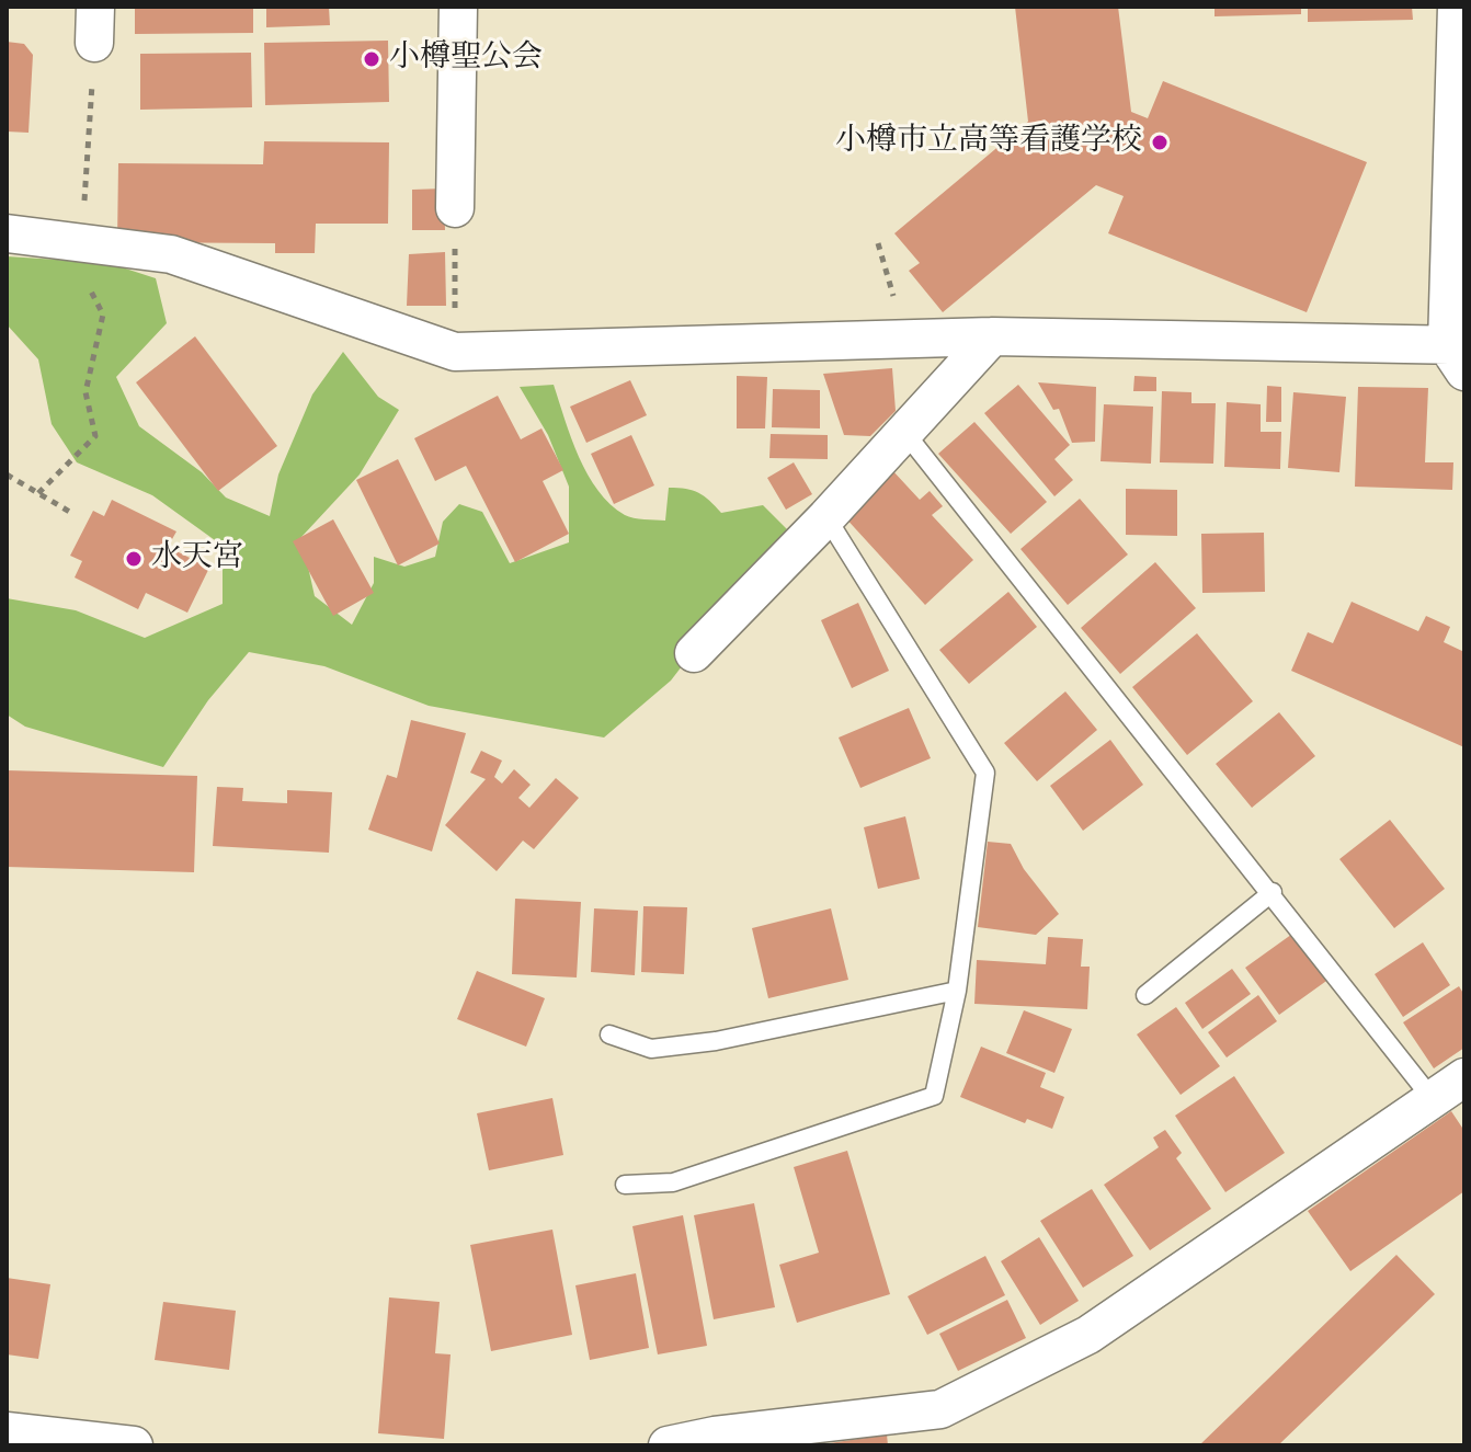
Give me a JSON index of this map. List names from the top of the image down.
{
  "places": ["小樽聖公会", "小樽市立高等看護学校", "水天宮"]
}
